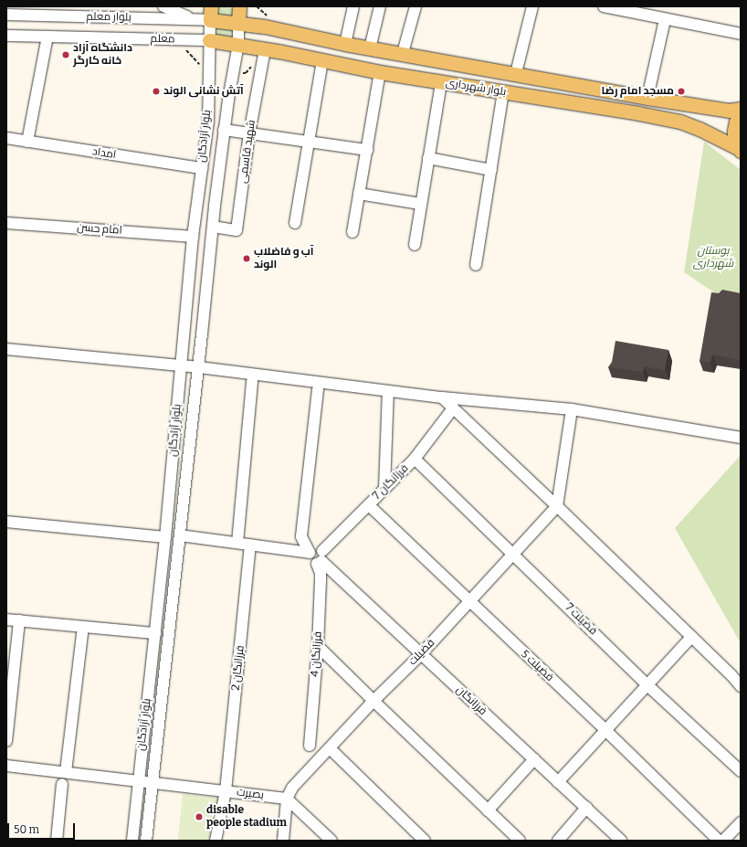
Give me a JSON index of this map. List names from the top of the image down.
{
  "streets": {
    "main road": ["بلوار شهرداری"],
    "street": [
      "بلوار معلم",
      "معلم",
      "بلوار آزادگان",
      "شهید قاسمی",
      "امداد",
      "امام حسن",
      "فرزانگان 7",
      "فضیلت 7",
      "فضیلت",
      "فرزانگان 4",
      "فضیلت 5",
      "فرزانگان 2",
      "فرزانگان",
      "بصیرت"
    ]
  },
  "crossings": [
    ["بلوار معلم", "بلوار شهرداری"],
    ["بلوار معلم", "بلوار آزادگان"],
    ["معلم", "بلوار شهرداری"],
    ["معلم", "بلوار آزادگان"],
    ["بلوار شهرداری", "بلوار آزادگان"],
    ["بلوار شهرداری", "شهید قاسمی"],
    ["بلوار آزادگان", "شهید قاسمی"],
    ["بلوار آزادگان", "امداد"],
    ["بلوار آزادگان", "امام حسن"],
    ["بلوار آزادگان", "بصیرت"],
    ["فرزانگان 7", "فضیلت 7"],
    ["فرزانگان 7", "فرزانگان 4"],
    ["فرزانگان 7", "فضیلت 5"],
    ["فرزانگان 7", "فرزانگان"],
    ["فضیلت 7", "فضیلت"],
    ["فضیلت", "فضیلت 5"],
    ["فضیلت", "فرزانگان"],
    ["فضیلت", "بصیرت"],
    ["فرزانگان 4", "فرزانگان"],
    ["فرزانگان 2", "بصیرت"]
  ],
  "parks": ["بوستان شهرداری"],
  "places": [
    "دانشگاه آزاد خانه کارگر",
    "آتش نشانی الوند",
    "مسجد امام رضا",
    "آب و فاضلاب الوند",
    "disable people stadium"
  ],
  "scale_bar": "50 m"
}
